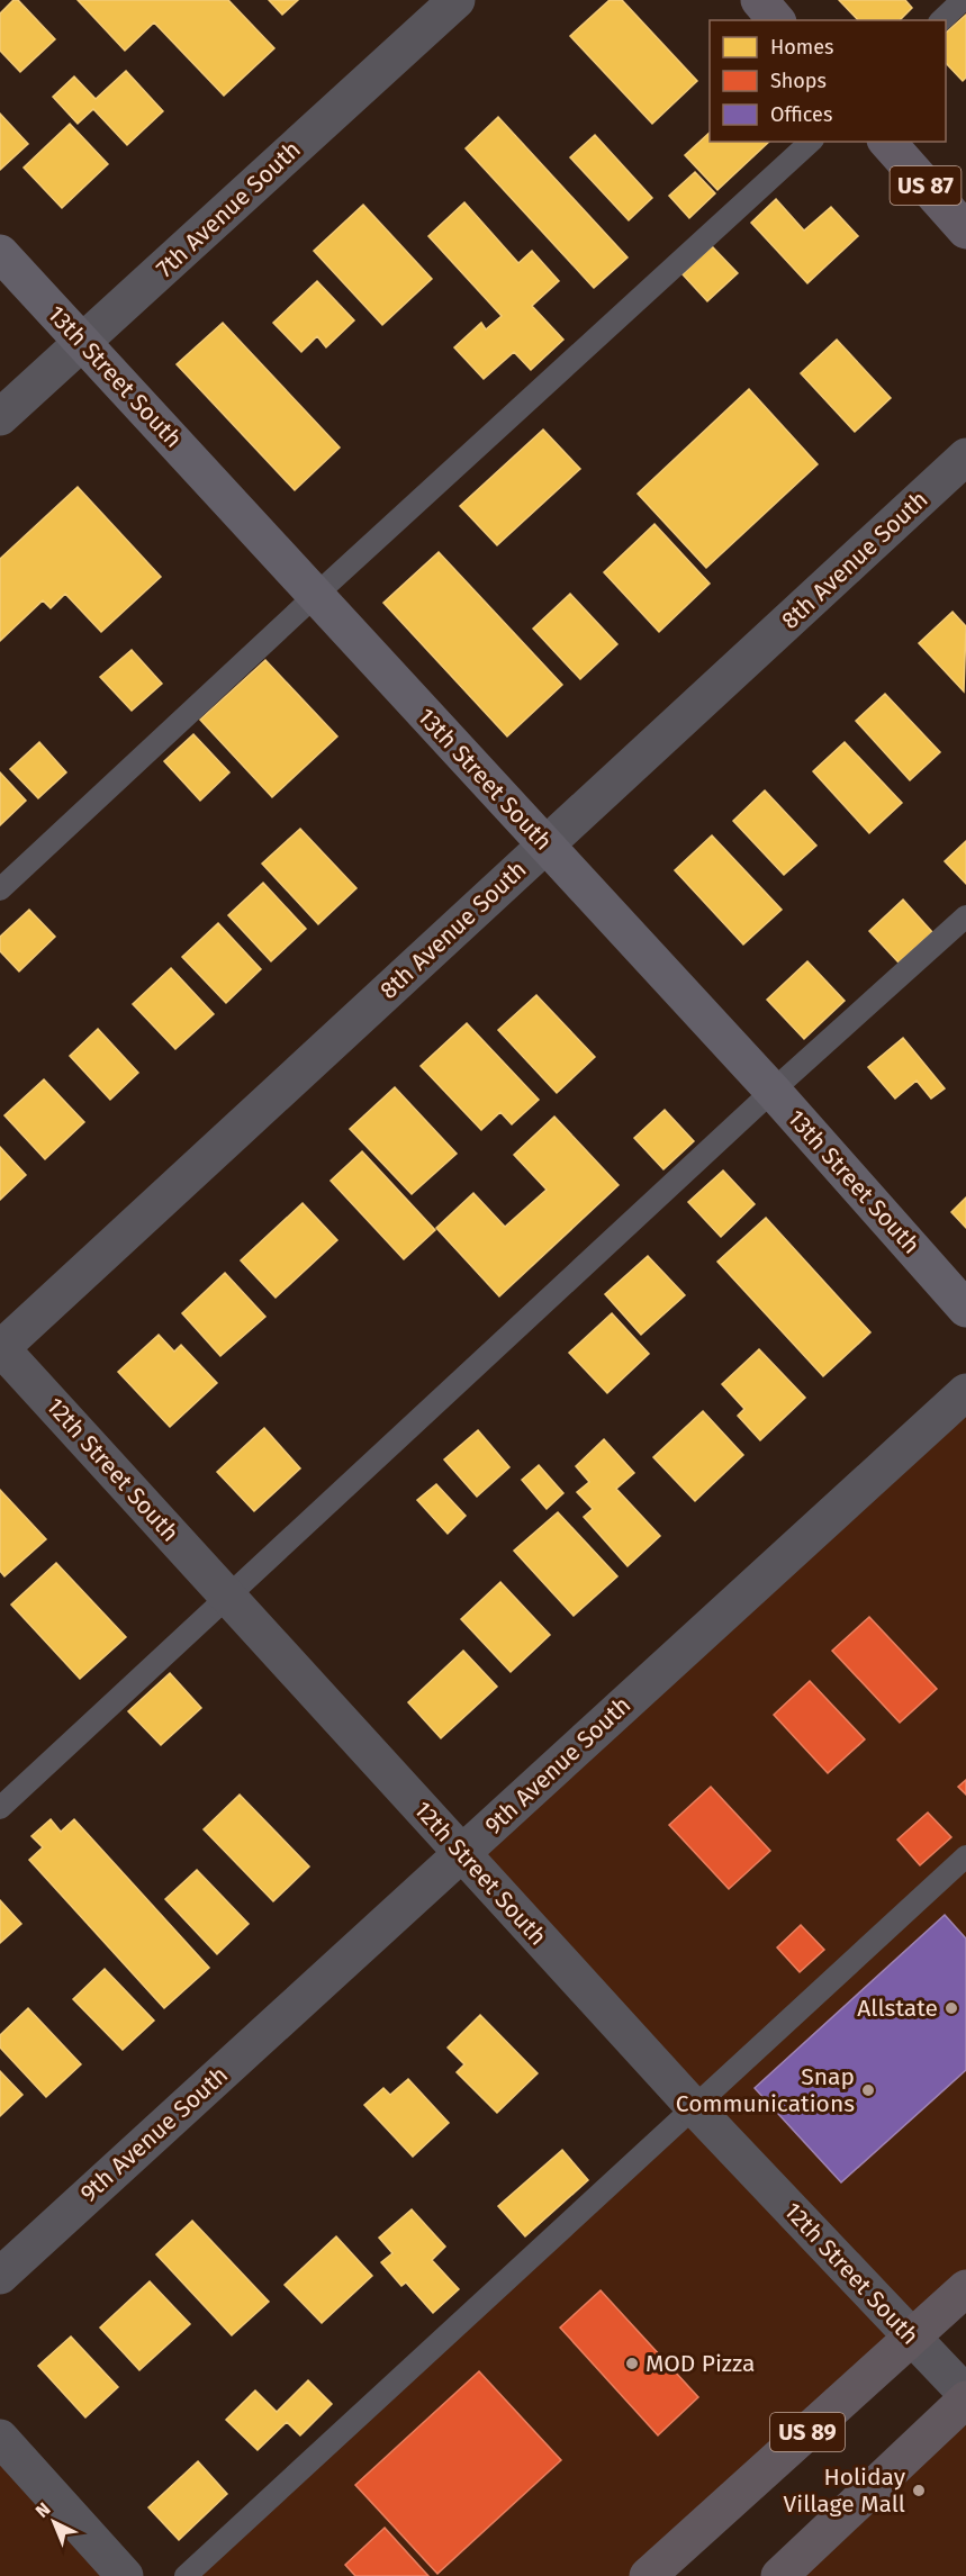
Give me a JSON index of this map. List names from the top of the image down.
{
  "streets": {
    "highway": ["US 89"],
    "main road": ["US 87"],
    "street": [
      "7th Avenue South",
      "13th Street South",
      "8th Avenue South",
      "12th Street South",
      "9th Avenue South"
    ]
  },
  "crossings": [
    ["7th Avenue South", "13th Street South"],
    ["13th Street South", "8th Avenue South"],
    ["8th Avenue South", "12th Street South"],
    ["12th Street South", "9th Avenue South"],
    ["12th Street South", "US 89"]
  ],
  "places": [
    "Allstate",
    "Snap Communications",
    "MOD Pizza",
    "Holiday Village Mall"
  ],
  "legend": ["Homes", "Shops", "Offices"],
  "north": "top left"
}
